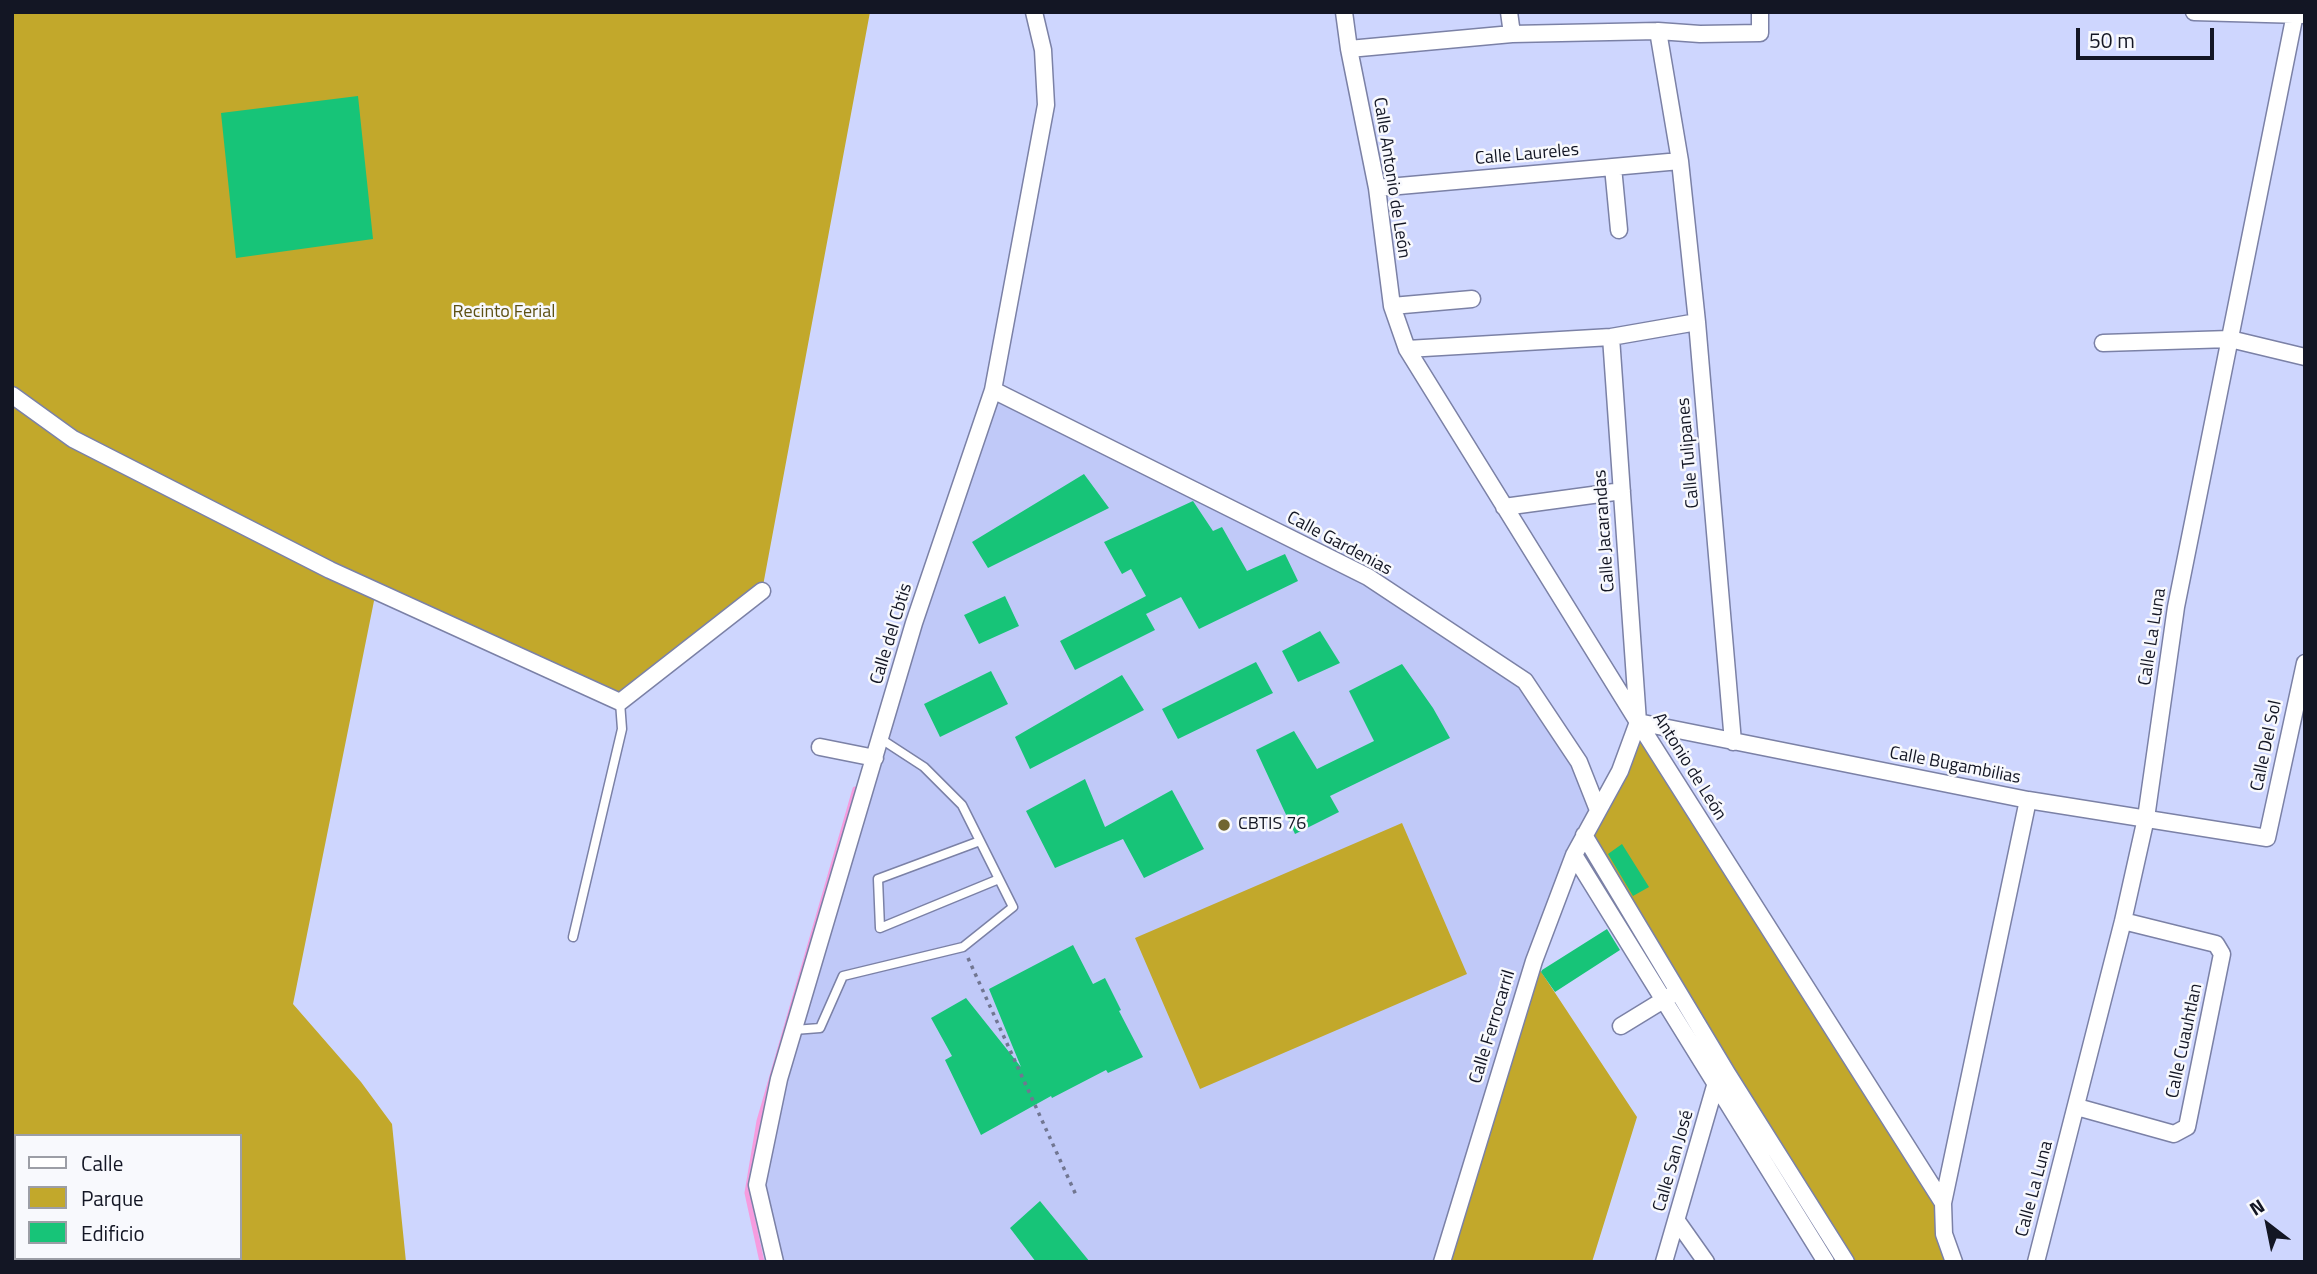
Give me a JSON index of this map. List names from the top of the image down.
{
  "streets": {
    "street": [
      "Calle Laureles",
      "Calle Antonio de León",
      "Calle Tulipanes",
      "Calle Jacarandas",
      "Calle Gardenias",
      "Calle del Cbtis",
      "Calle La Luna",
      "Calle Del Sol",
      "Calle Bugambilias",
      "Antonio de León",
      "Calle Ferrocarril",
      "Calle Cuauhtlan",
      "Calle San José"
    ]
  },
  "crossings": [
    ["Calle Laureles", "Calle Antonio de León"],
    ["Calle Laureles", "Calle Tulipanes"],
    ["Calle Antonio de León", "Antonio de León"],
    ["Calle Tulipanes", "Calle Bugambilias"],
    ["Calle Jacarandas", "Calle Bugambilias"],
    ["Calle Jacarandas", "Antonio de León"],
    ["Calle Jacarandas", "Calle Ferrocarril"],
    ["Calle Gardenias", "Calle del Cbtis"],
    ["Calle Gardenias", "Calle Ferrocarril"],
    ["Calle La Luna", "Calle Bugambilias"],
    ["Calle La Luna", "Calle Cuauhtlan"],
    ["Calle Del Sol", "Calle Bugambilias"],
    ["Calle Bugambilias", "Antonio de León"],
    ["Calle Bugambilias", "Calle Ferrocarril"],
    ["Antonio de León", "Calle Ferrocarril"]
  ],
  "parks": ["Recinto Ferial"],
  "places": ["CBTIS 76"],
  "legend": ["Calle", "Parque", "Edificio"],
  "scale_bar": "50 m",
  "north": "top left"
}
